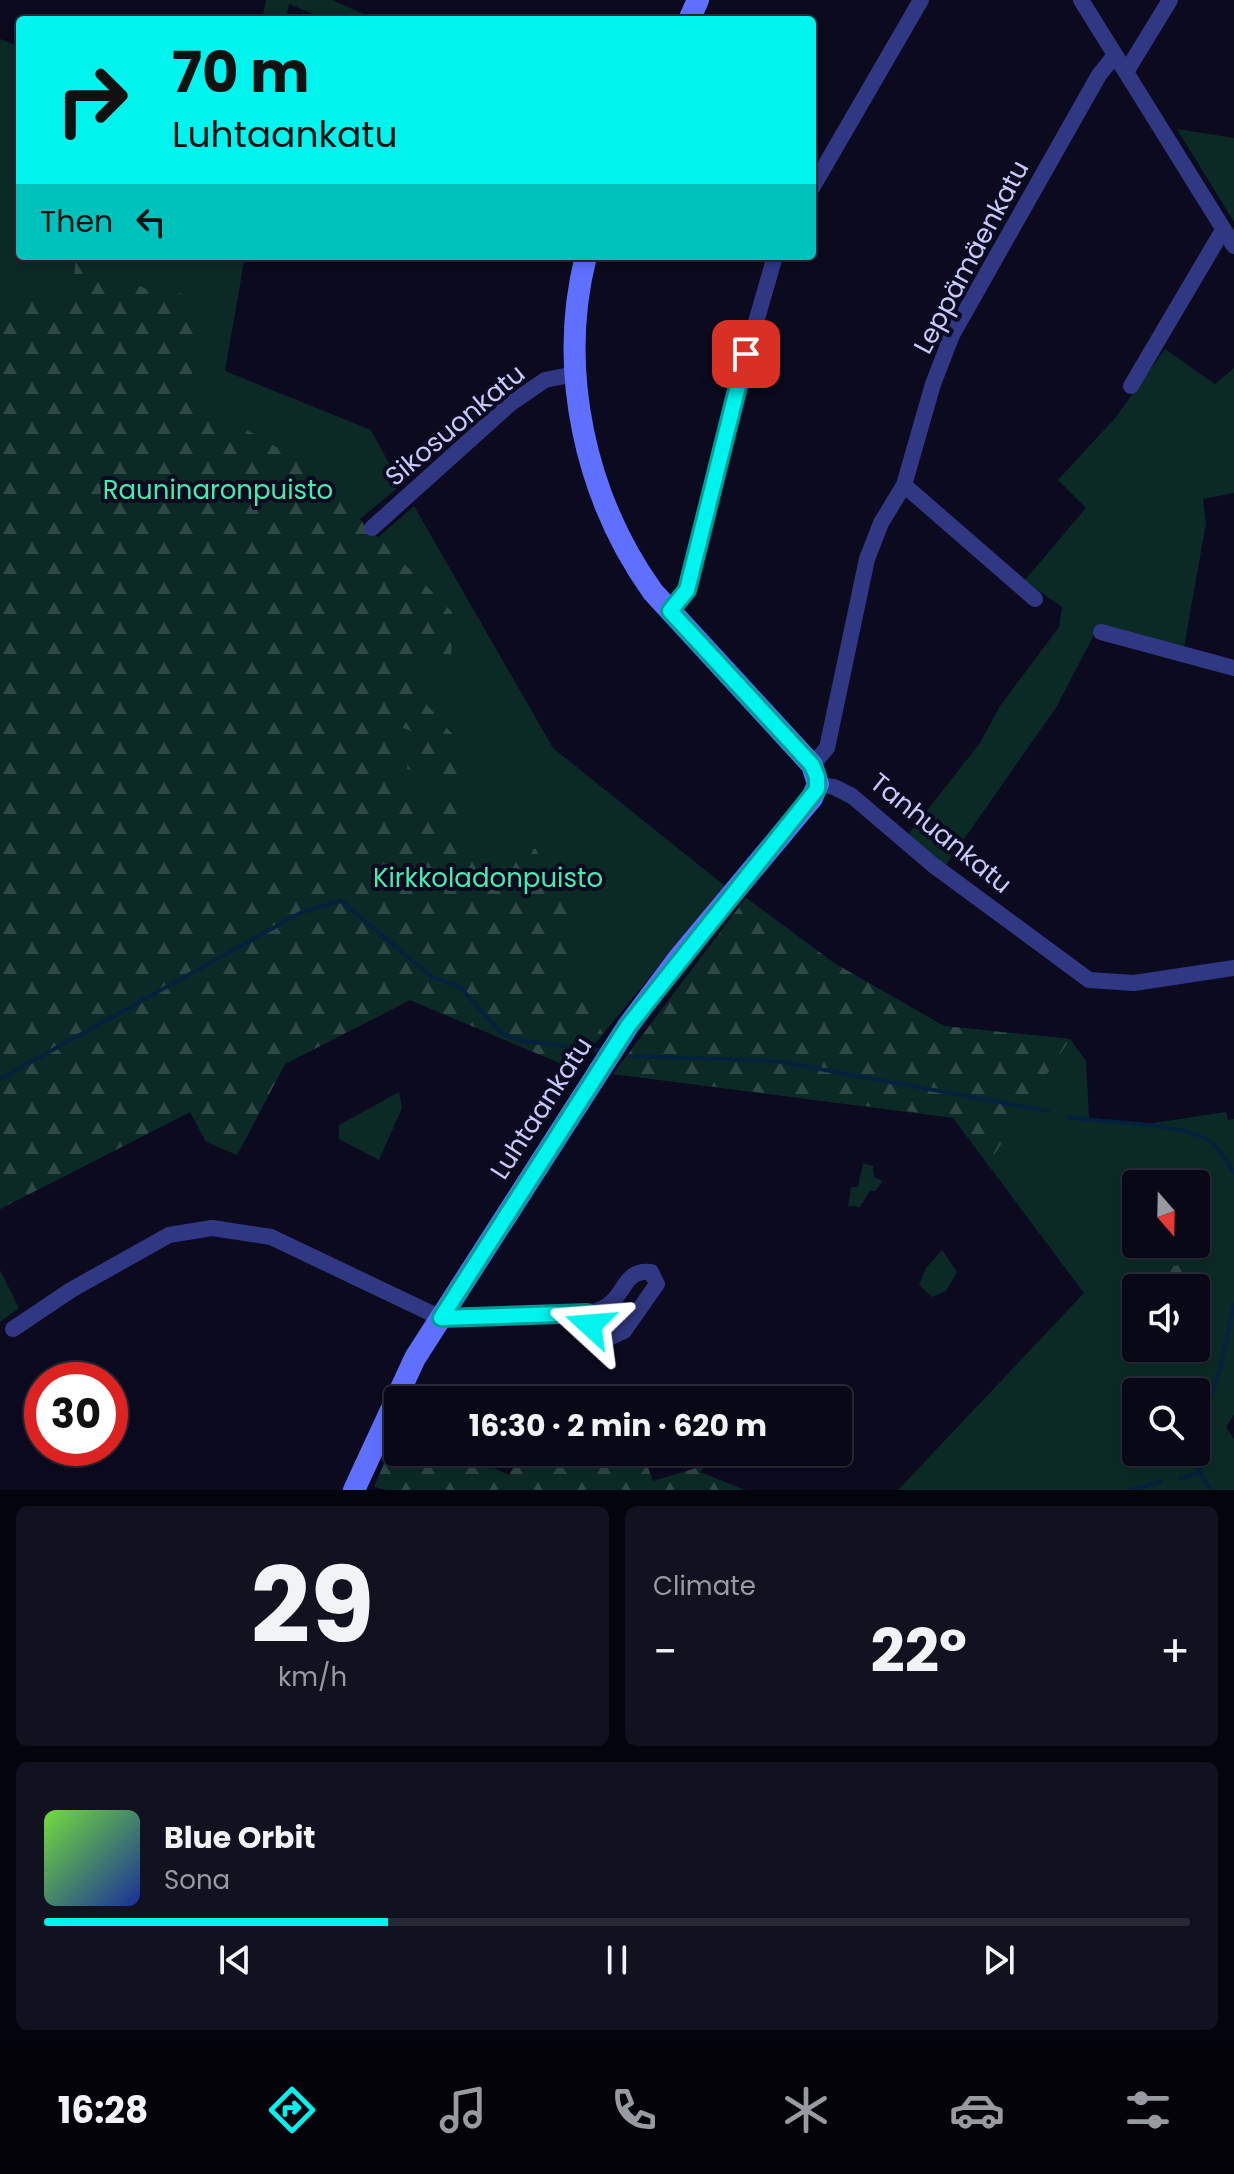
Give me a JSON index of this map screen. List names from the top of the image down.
{
  "streets": {
    "street": [
      "Leppämäenkatu",
      "Sikosuonkatu",
      "Tanhuankatu",
      "Luhtaankatu"
    ]
  },
  "crossings": [
    ["Leppämäenkatu", "Tanhuankatu"],
    ["Leppämäenkatu", "Luhtaankatu"],
    ["Sikosuonkatu", "Tanhuankatu"],
    ["Tanhuankatu", "Luhtaankatu"]
  ],
  "parks": ["Rauninaronpuisto", "Kirkkoladonpuisto"],
  "north": "bottom",
  "page": {
    "turn": ["70 m", "Luhtaankatu"],
    "then": "Then",
    "limit": "30",
    "trip": "16:30 · 2 min · 620 m",
    "tile": [
      ["29", "km/h"],
      "Climate"
    ],
    "heat": ["−", "22°", "+"],
    "song": ["Blue Orbit", "Sona"],
    "tabs": "16:28"
  }
}
